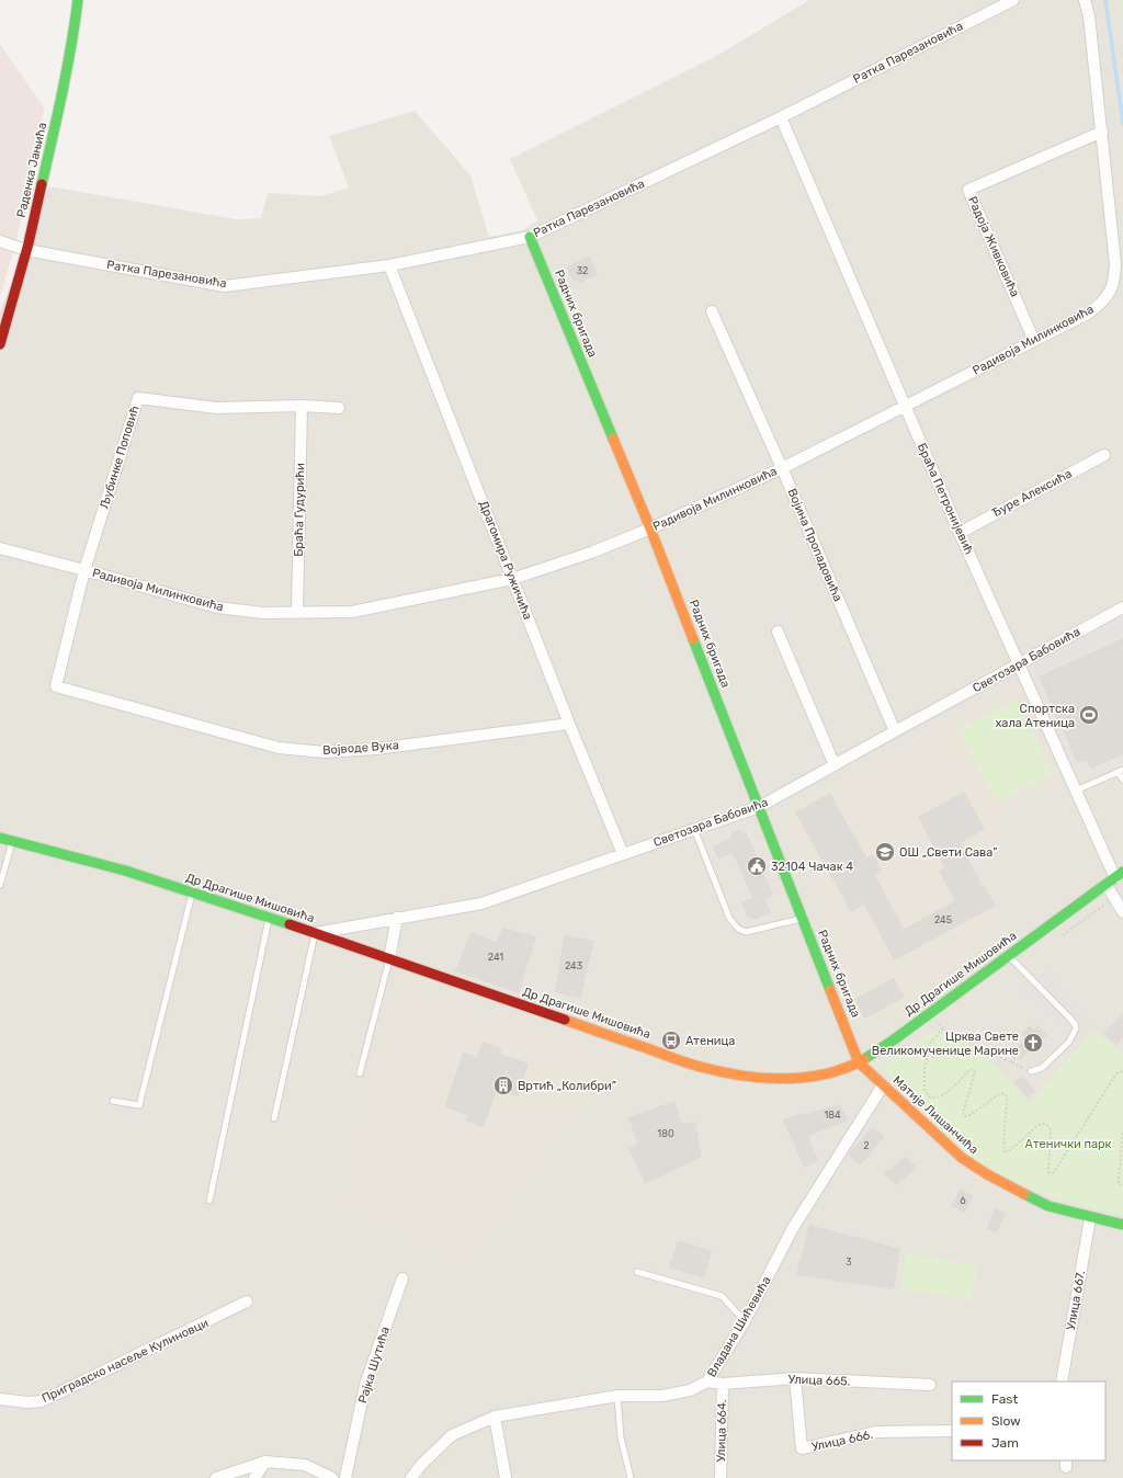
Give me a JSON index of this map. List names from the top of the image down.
{
  "streets": {
    "street": [
      "Ратка Парезановића",
      "Раденка Јањића",
      "Радоја Живковића",
      "Радних бригада",
      "Радивоја Милинковића",
      "Љубинке Поповић",
      "Ђуре Алексића",
      "Браћа Петронијевић",
      "Браћа Гудурићи",
      "Војина Пропадовића",
      "Драгомира Ружичића",
      "Светозара Бабовића",
      "Војводе Вука",
      "Др Драгише Мишовића",
      "Матије Лишанчића",
      "Улица 667.",
      "Владана Шићевића",
      "Приградско насеље Кулиновци",
      "Рајка Шутића",
      "Улица 665.",
      "Улица 664.",
      "Улица 666."
    ]
  },
  "crossings": [
    ["Ратка Парезановића", "Раденка Јањића"],
    ["Ратка Парезановића", "Радних бригада"],
    ["Ратка Парезановића", "Браћа Петронијевић"],
    ["Ратка Парезановића", "Драгомира Ружичића"],
    ["Радоја Живковића", "Радивоја Милинковића"],
    ["Радних бригада", "Радивоја Милинковића"],
    ["Радних бригада", "Светозара Бабовића"],
    ["Радних бригада", "Др Драгише Мишовића"],
    ["Радних бригада", "Матије Лишанчића"],
    ["Радивоја Милинковића", "Љубинке Поповић"],
    ["Радивоја Милинковића", "Браћа Петронијевић"],
    ["Радивоја Милинковића", "Браћа Гудурићи"],
    ["Радивоја Милинковића", "Војина Пропадовића"],
    ["Радивоја Милинковића", "Драгомира Ружичића"],
    ["Љубинке Поповић", "Браћа Гудурићи"],
    ["Љубинке Поповић", "Војводе Вука"],
    ["Ђуре Алексића", "Браћа Петронијевић"],
    ["Браћа Петронијевић", "Светозара Бабовића"],
    ["Браћа Петронијевић", "Др Драгише Мишовића"],
    ["Војина Пропадовића", "Светозара Бабовића"],
    ["Драгомира Ружичића", "Светозара Бабовића"],
    ["Драгомира Ружичића", "Војводе Вука"],
    ["Светозара Бабовића", "Др Драгише Мишовића"],
    ["Др Драгише Мишовића", "Матије Лишанчића"],
    ["Матије Лишанчића", "Улица 667."],
    ["Матије Лишанчића", "Владана Шићевића"],
    ["Владана Шићевића", "Улица 665."],
    ["Улица 665.", "Улица 664."],
    ["Улица 665.", "Улица 666."]
  ],
  "parks": ["Атенички парк"],
  "places": {
    "sports": ["Спортска хала Атеница"],
    "school or university": ["ОШ „Свети Сава”"],
    "public building": ["32104 Чачак 4"],
    "bus stop": ["Атеница"],
    "church": ["Црква Свете Великомученице Марине"],
    "building": ["Вртић „Колибри”"]
  },
  "house_numbers": [
    "32",
    "245",
    "241",
    "243",
    "184",
    "180",
    "2",
    "6",
    "3"
  ],
  "legend": ["Fast", "Slow", "Jam"]
}
